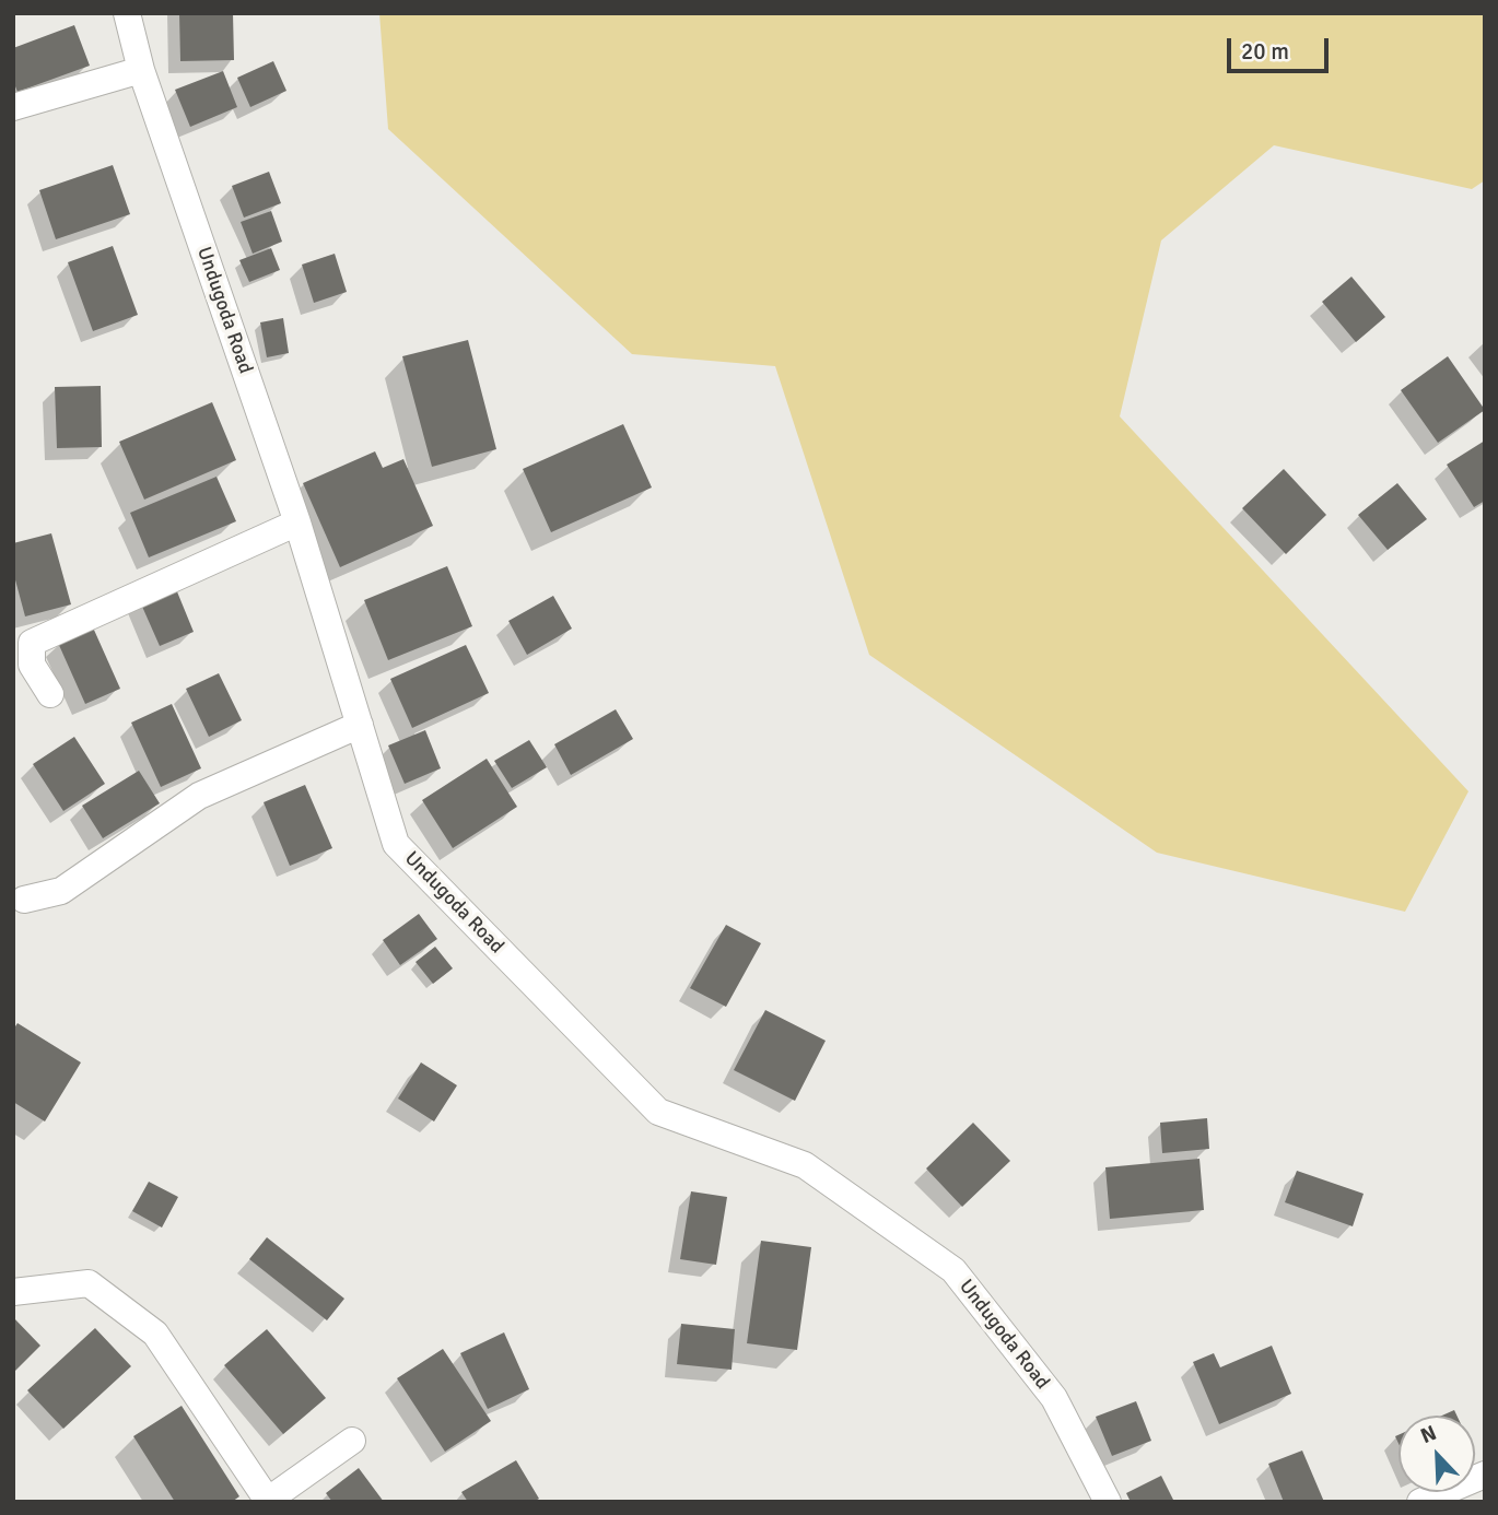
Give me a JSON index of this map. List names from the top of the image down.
{
  "streets": {
    "street": ["Undugoda Road"]
  },
  "scale_bar": "20 m",
  "north": "top left"
}
